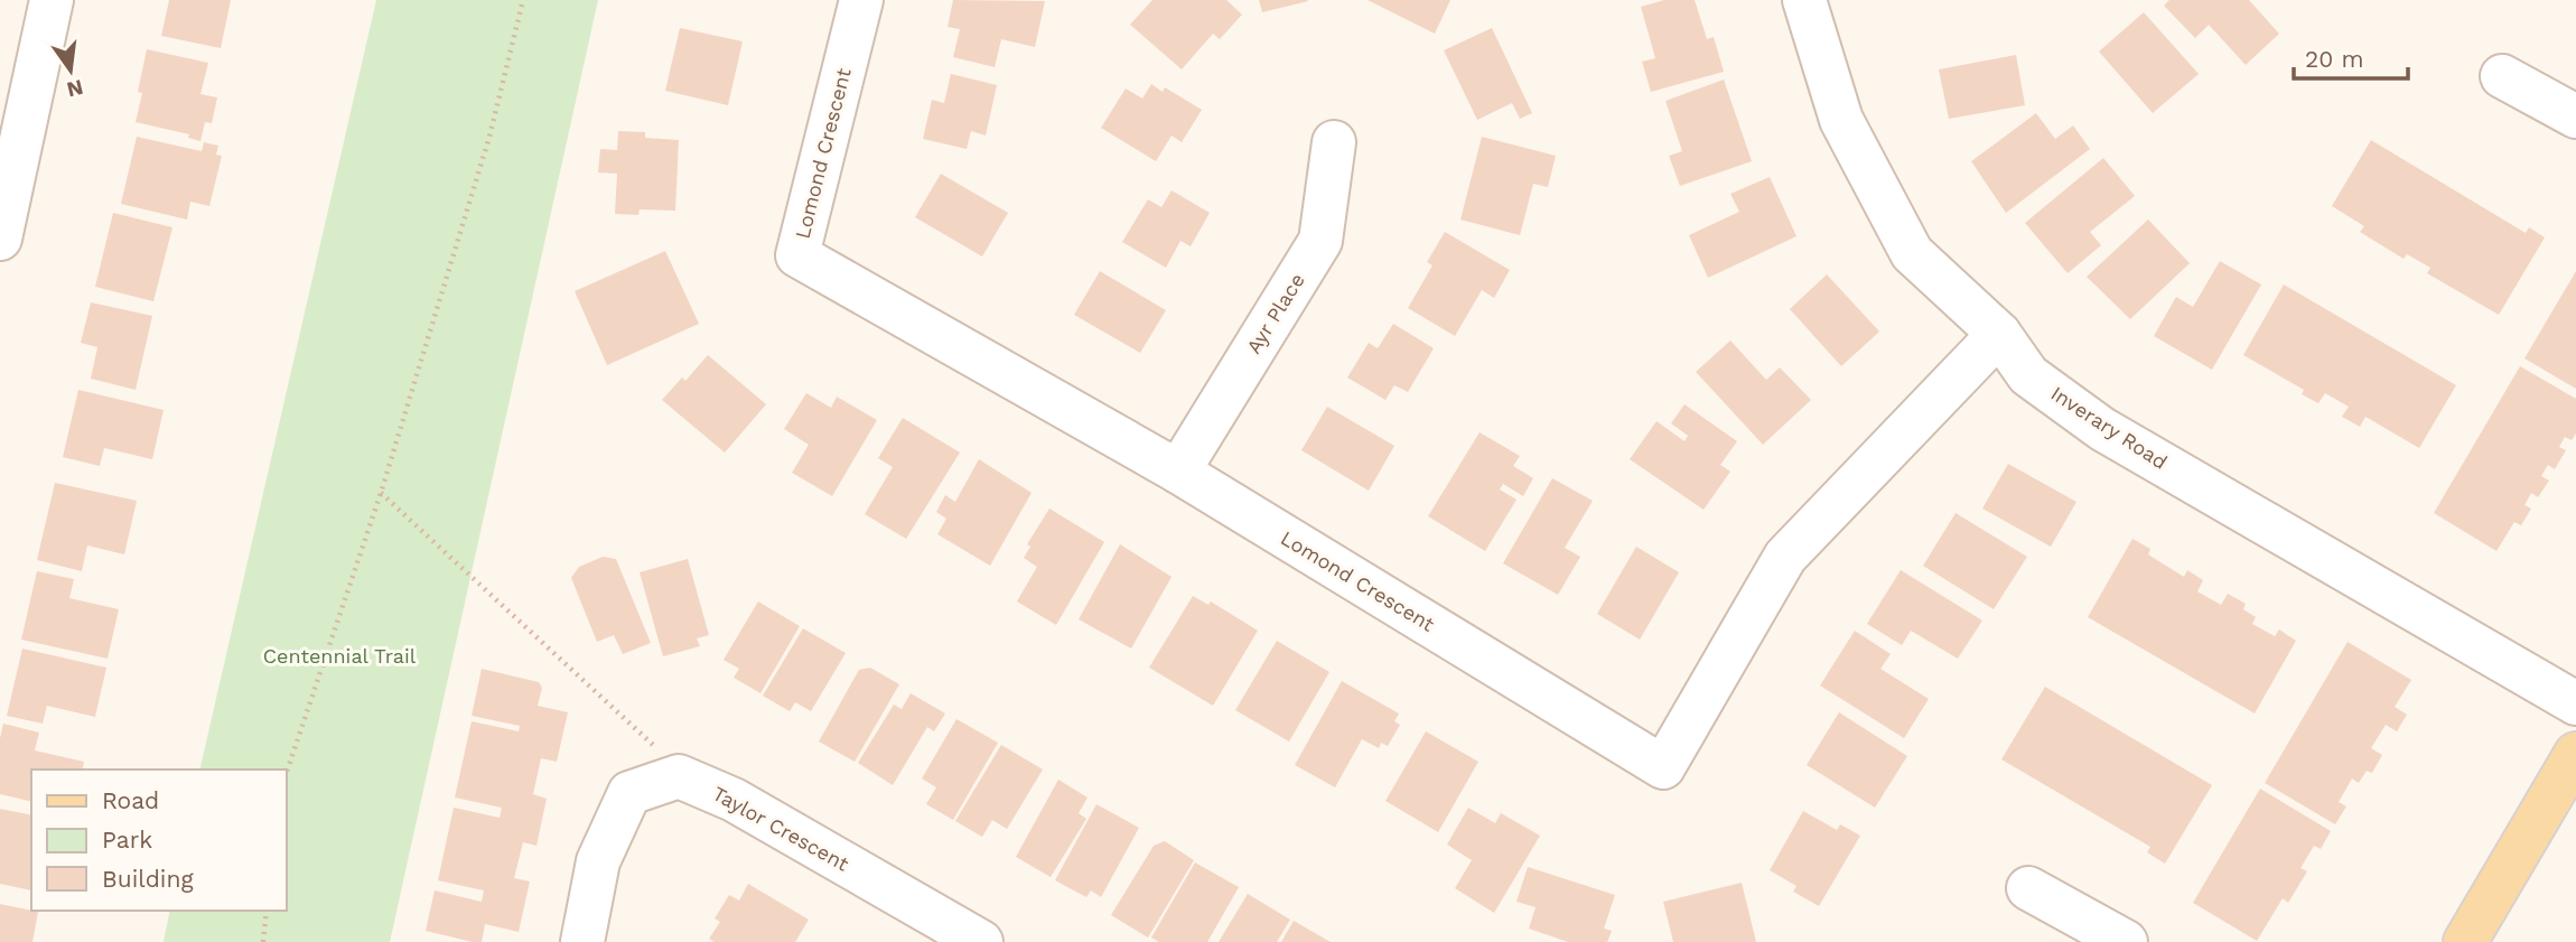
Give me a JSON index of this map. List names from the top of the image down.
{
  "streets": {
    "street": [
      "Lomond Crescent",
      "Ayr Place",
      "Inverary Road",
      "Taylor Crescent"
    ]
  },
  "crossings": [
    ["Lomond Crescent", "Ayr Place"],
    ["Lomond Crescent", "Inverary Road"]
  ],
  "parks": ["Centennial Trail"],
  "legend": ["Road", "Park", "Building"],
  "scale_bar": "20 m",
  "north": "bottom"
}
